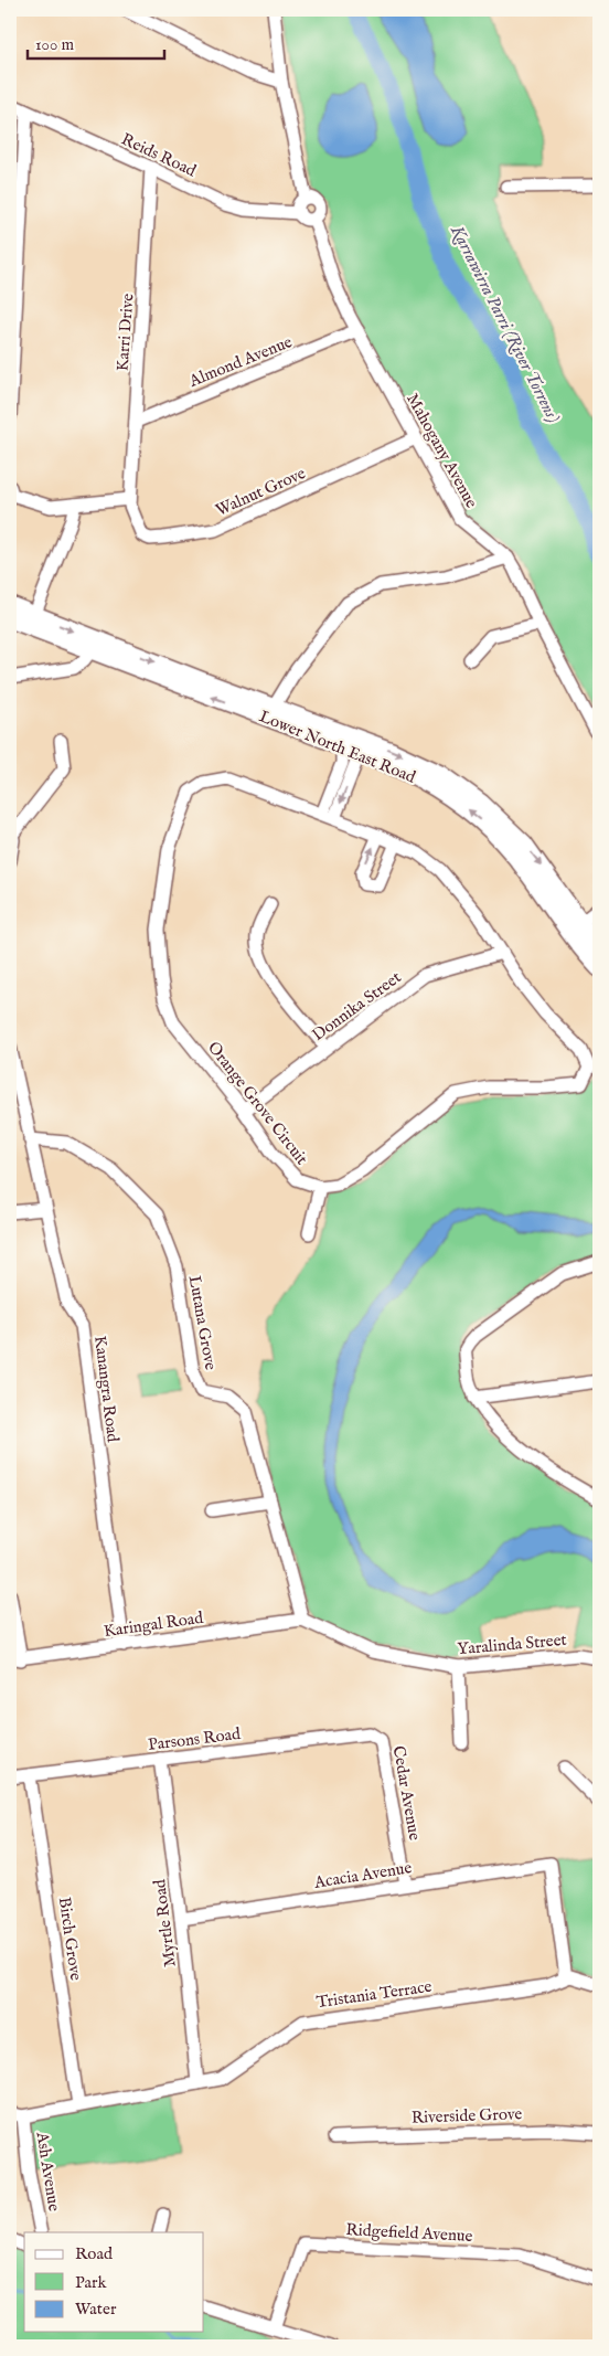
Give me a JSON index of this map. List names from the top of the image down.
{
  "streets": {
    "main road": ["Lower North East Road"],
    "street": [
      "Reids Road",
      "Karri Drive",
      "Almond Avenue",
      "Mahogany Avenue",
      "Walnut Grove",
      "Donnika Street",
      "Orange Grove Circuit",
      "Lutana Grove",
      "Kanangra Road",
      "Karingal Road",
      "Yaralinda Street",
      "Parsons Road",
      "Cedar Avenue",
      "Acacia Avenue",
      "Myrtle Road",
      "Birch Grove",
      "Tristania Terrace",
      "Riverside Grove",
      "Ash Avenue",
      "Ridgefield Avenue"
    ]
  },
  "crossings": [
    ["Reids Road", "Karri Drive"],
    ["Reids Road", "Mahogany Avenue"],
    ["Karri Drive", "Almond Avenue"],
    ["Karri Drive", "Walnut Grove"],
    ["Almond Avenue", "Mahogany Avenue"],
    ["Mahogany Avenue", "Walnut Grove"],
    ["Donnika Street", "Orange Grove Circuit"],
    ["Lutana Grove", "Kanangra Road"],
    ["Lutana Grove", "Karingal Road"],
    ["Lutana Grove", "Yaralinda Street"],
    ["Kanangra Road", "Karingal Road"],
    ["Karingal Road", "Yaralinda Street"],
    ["Parsons Road", "Cedar Avenue"],
    ["Parsons Road", "Myrtle Road"],
    ["Parsons Road", "Birch Grove"],
    ["Cedar Avenue", "Acacia Avenue"],
    ["Acacia Avenue", "Myrtle Road"],
    ["Acacia Avenue", "Tristania Terrace"],
    ["Myrtle Road", "Tristania Terrace"],
    ["Birch Grove", "Tristania Terrace"],
    ["Tristania Terrace", "Ash Avenue"]
  ],
  "water": ["Karrawirra Parri (River Torrens)"],
  "legend": ["Road", "Park", "Water"],
  "scale_bar": "100 m"
}
